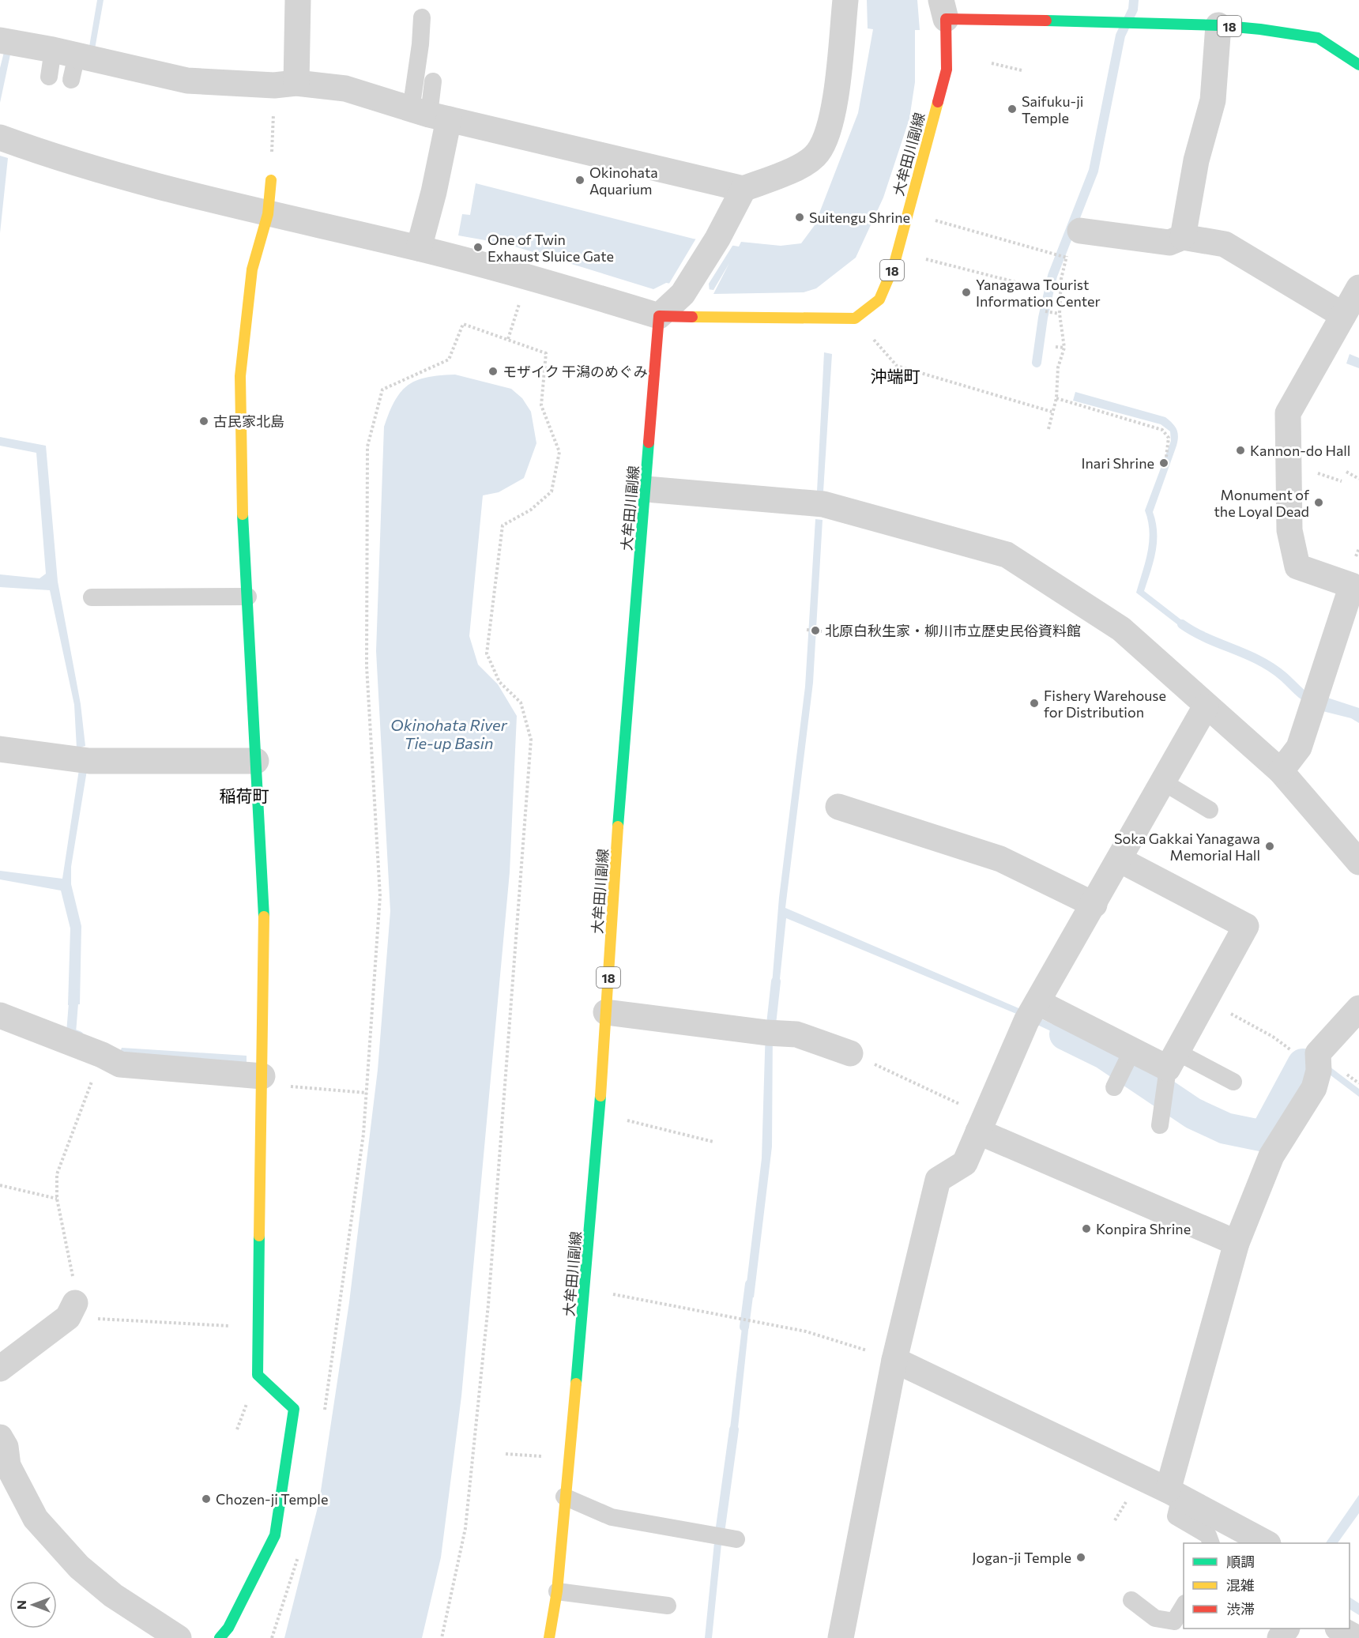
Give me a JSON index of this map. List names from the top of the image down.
{
  "streets": {
    "main road": ["18", "大牟田川副線"]
  },
  "districts": ["沖端町", "稲荷町"],
  "water": ["Okinohata River Tie-up Basin"],
  "places": [
    "Saifuku-ji Temple",
    "Okinohata Aquarium",
    "Suitengu Shrine",
    "One of Twin Exhaust Sluice Gate",
    "Yanagawa Tourist Information Center",
    "モザイク 干潟のめぐみ",
    "古民家北島",
    "Kannon-do Hall",
    "Inari Shrine",
    "Monument of the Loyal Dead",
    "北原白秋生家・柳川市立歴史民俗資料館",
    "Fishery Warehouse for Distribution",
    "Soka Gakkai Yanagawa Memorial Hall",
    "Konpira Shrine",
    "Chozen-ji Temple",
    "Jogan-ji Temple"
  ],
  "legend": ["順調", "混雑", "渋滞"],
  "north": "left"
}
